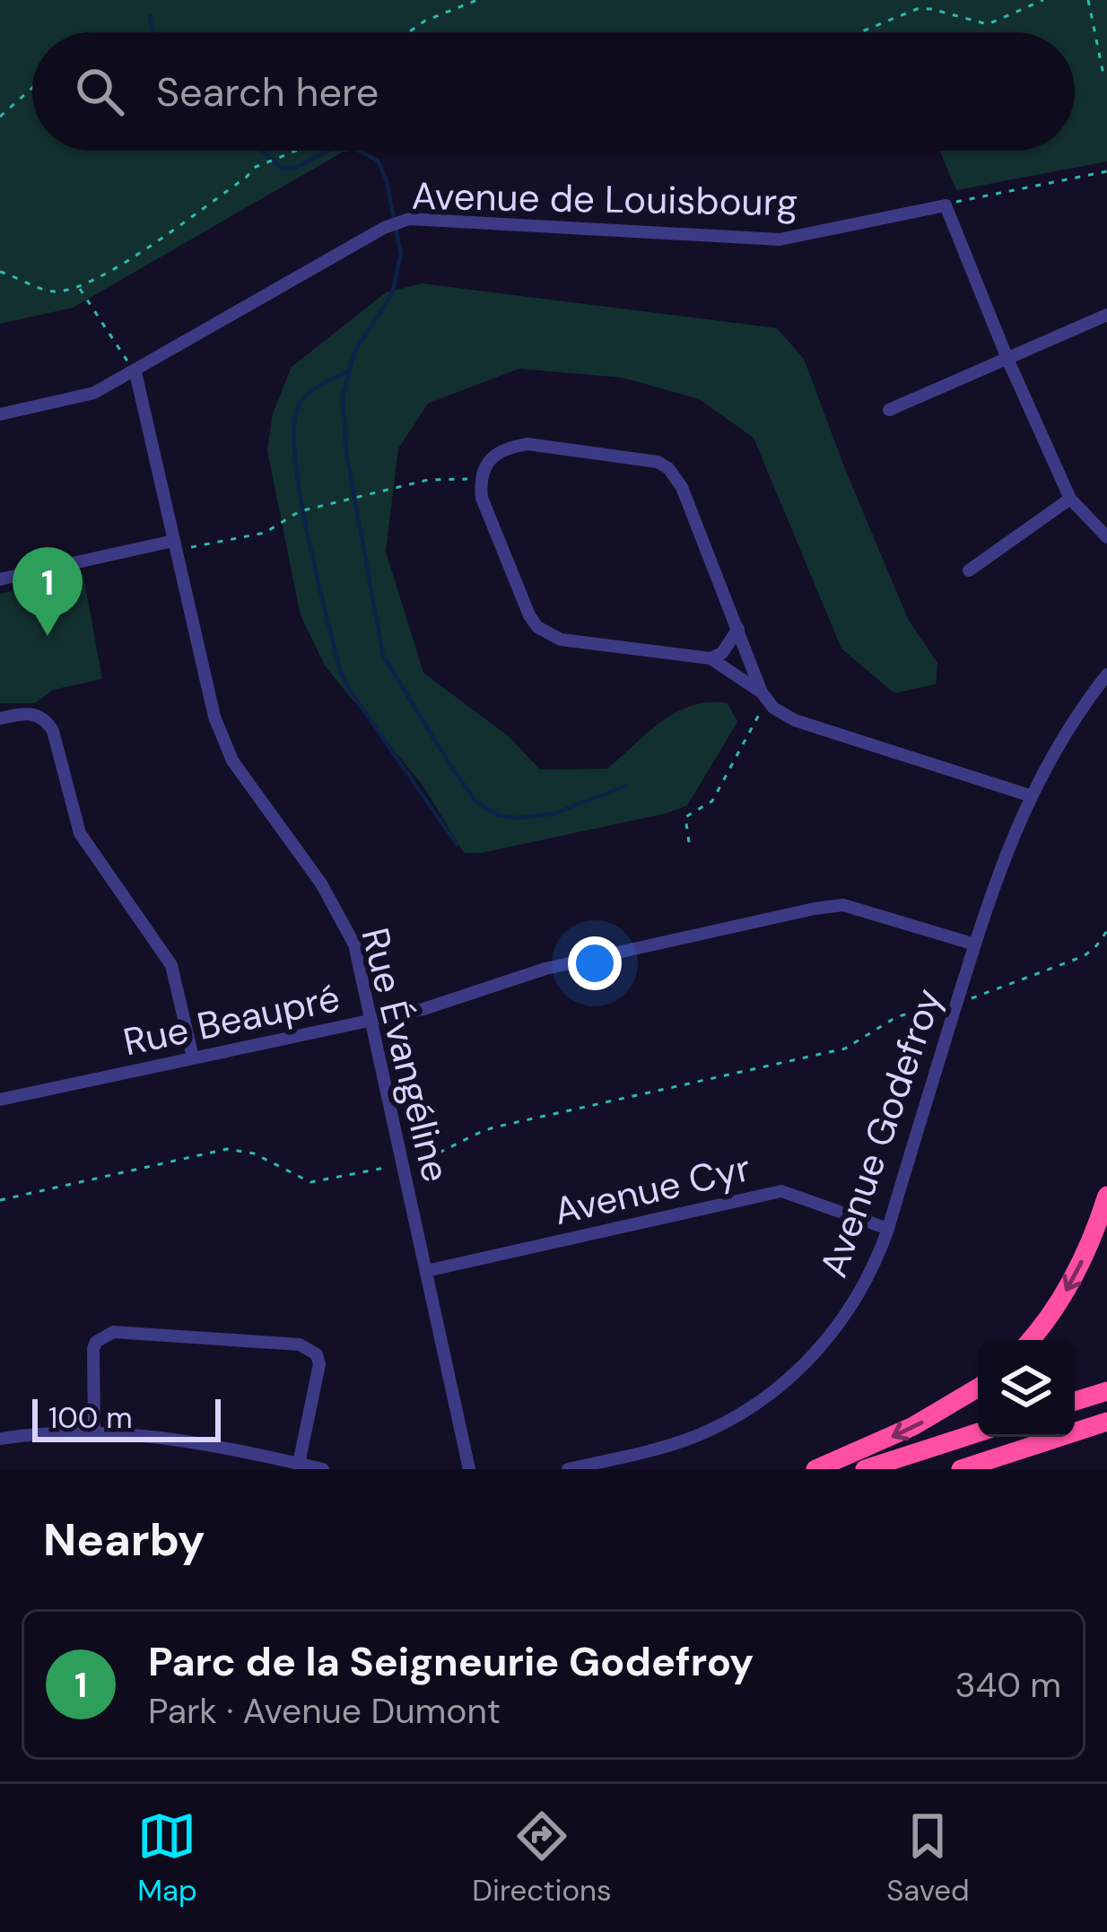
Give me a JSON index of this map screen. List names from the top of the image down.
{
  "streets": {
    "street": [
      "Avenue de Louisbourg",
      "Rue Beaupré",
      "Rue Évangéline",
      "Avenue Godefroy",
      "Avenue Cyr"
    ]
  },
  "crossings": [
    ["Avenue de Louisbourg", "Rue Évangéline"],
    ["Rue Beaupré", "Rue Évangéline"],
    ["Rue Beaupré", "Avenue Godefroy"],
    ["Rue Évangéline", "Avenue Cyr"],
    ["Avenue Godefroy", "Avenue Cyr"]
  ],
  "scale_bar": "100 m",
  "page": {
    "search": "Search here",
    "pins": "1",
    "scale": "100 m",
    "heading": "Nearby",
    "list": [
      {
        "mark": "1",
        "name": "Parc de la Seigneurie Godefroy",
        "note": "Park · Avenue Dumont",
        "value": "340 m"
      }
    ],
    "nav": ["Map", "Directions", "Saved"]
  }
}
